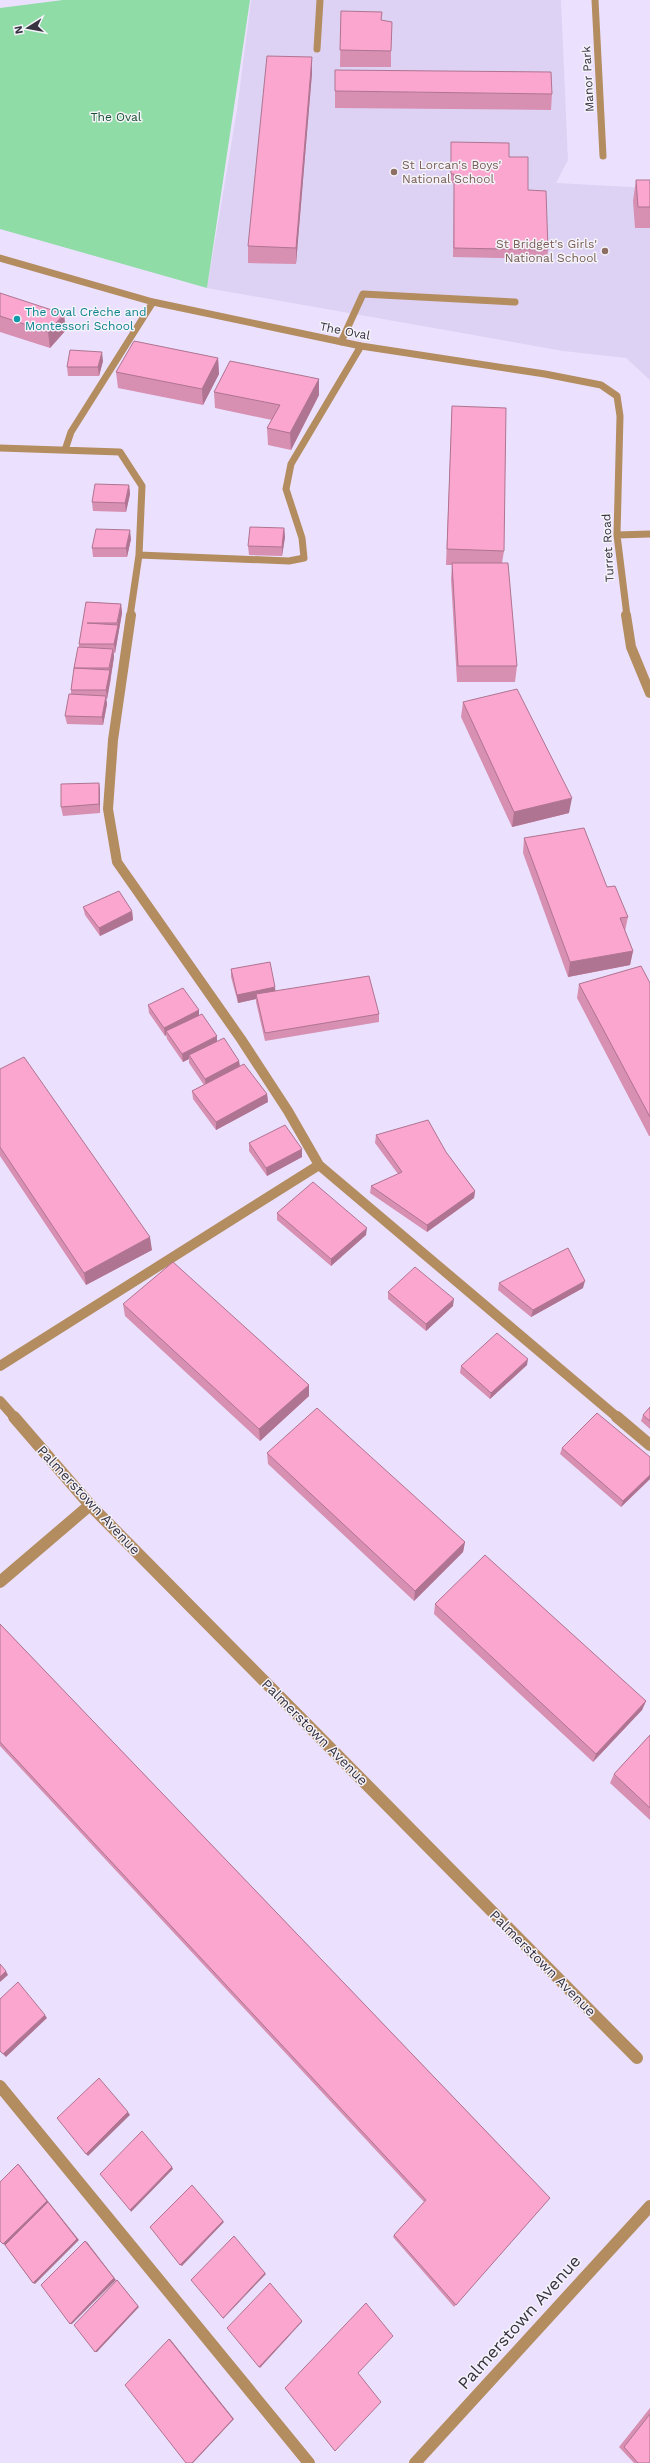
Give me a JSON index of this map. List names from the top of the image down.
{
  "streets": {
    "street": [
      "Manor Park",
      "The Oval",
      "Turret Road",
      "Palmerstown Avenue"
    ]
  },
  "crossings": [
    ["The Oval", "Turret Road"]
  ],
  "parks": ["The Oval"],
  "places": ["St Lorcan's Boys' National School", "St Bridget's Girls' National School", "The Oval Crèche and Montessori School"],
  "north": "left"
}
